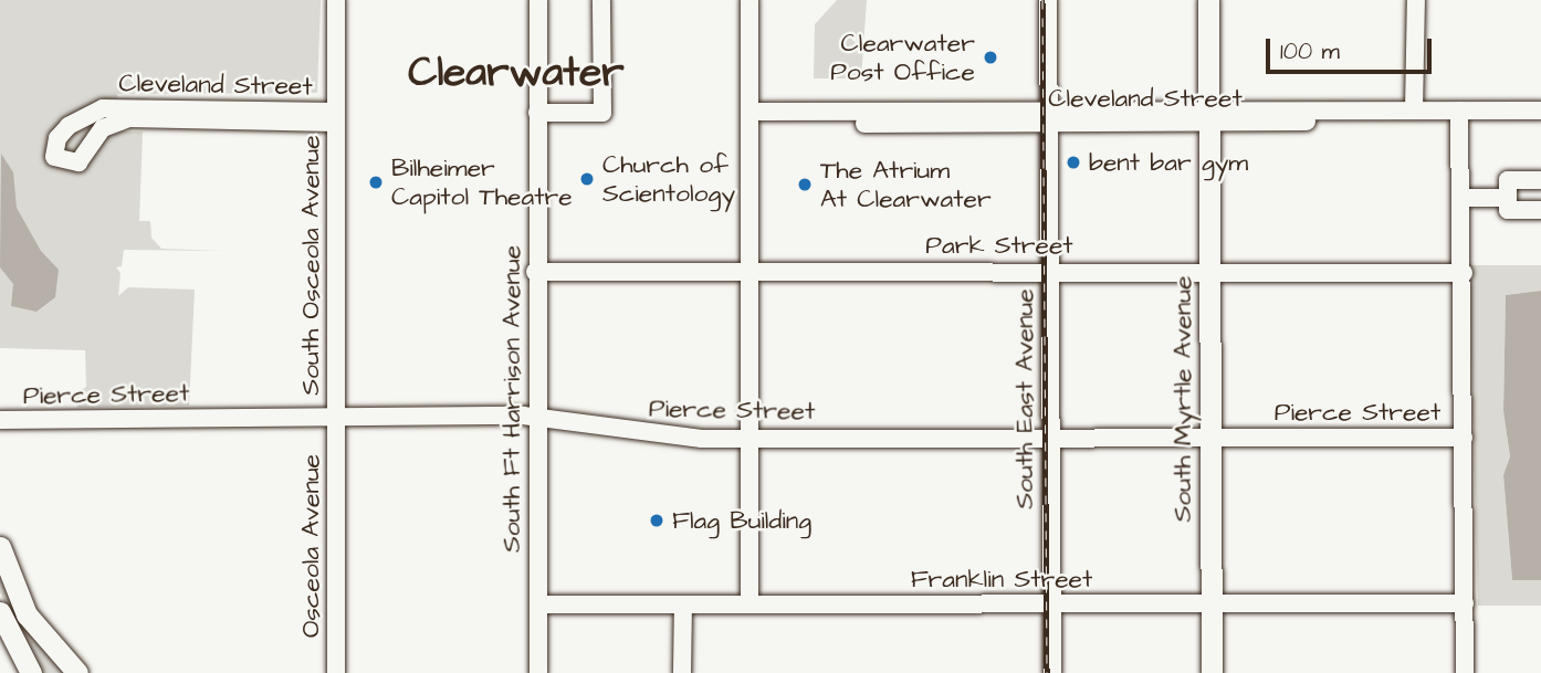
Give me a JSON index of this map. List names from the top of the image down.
{
  "streets": {
    "main road": ["South Myrtle Avenue"],
    "street": [
      "Cleveland Street",
      "Park Street",
      "South Osceola Avenue",
      "Pierce Street",
      "South Ft Harrison Avenue",
      "South East Avenue",
      "Osceola Avenue",
      "Franklin Street"
    ]
  },
  "crossings": [
    ["Cleveland Street", "South Osceola Avenue"],
    ["Cleveland Street", "South East Avenue"],
    ["Cleveland Street", "South Myrtle Avenue"],
    ["Park Street", "South Ft Harrison Avenue"],
    ["Park Street", "South East Avenue"],
    ["Park Street", "South Myrtle Avenue"],
    ["South Osceola Avenue", "Pierce Street"],
    ["South Osceola Avenue", "Osceola Avenue"],
    ["Pierce Street", "South Ft Harrison Avenue"],
    ["Pierce Street", "South East Avenue"],
    ["Pierce Street", "South Myrtle Avenue"],
    ["Pierce Street", "Osceola Avenue"],
    ["South Ft Harrison Avenue", "Franklin Street"],
    ["South East Avenue", "Franklin Street"],
    ["South Myrtle Avenue", "Franklin Street"]
  ],
  "districts": ["Clearwater"],
  "places": [
    "Clearwater Post Office",
    "bent bar gym",
    "Church of Scientology",
    "Bilheimer Capitol Theatre",
    "The Atrium At Clearwater",
    "Flag Building"
  ],
  "scale_bar": "100 m"
}
